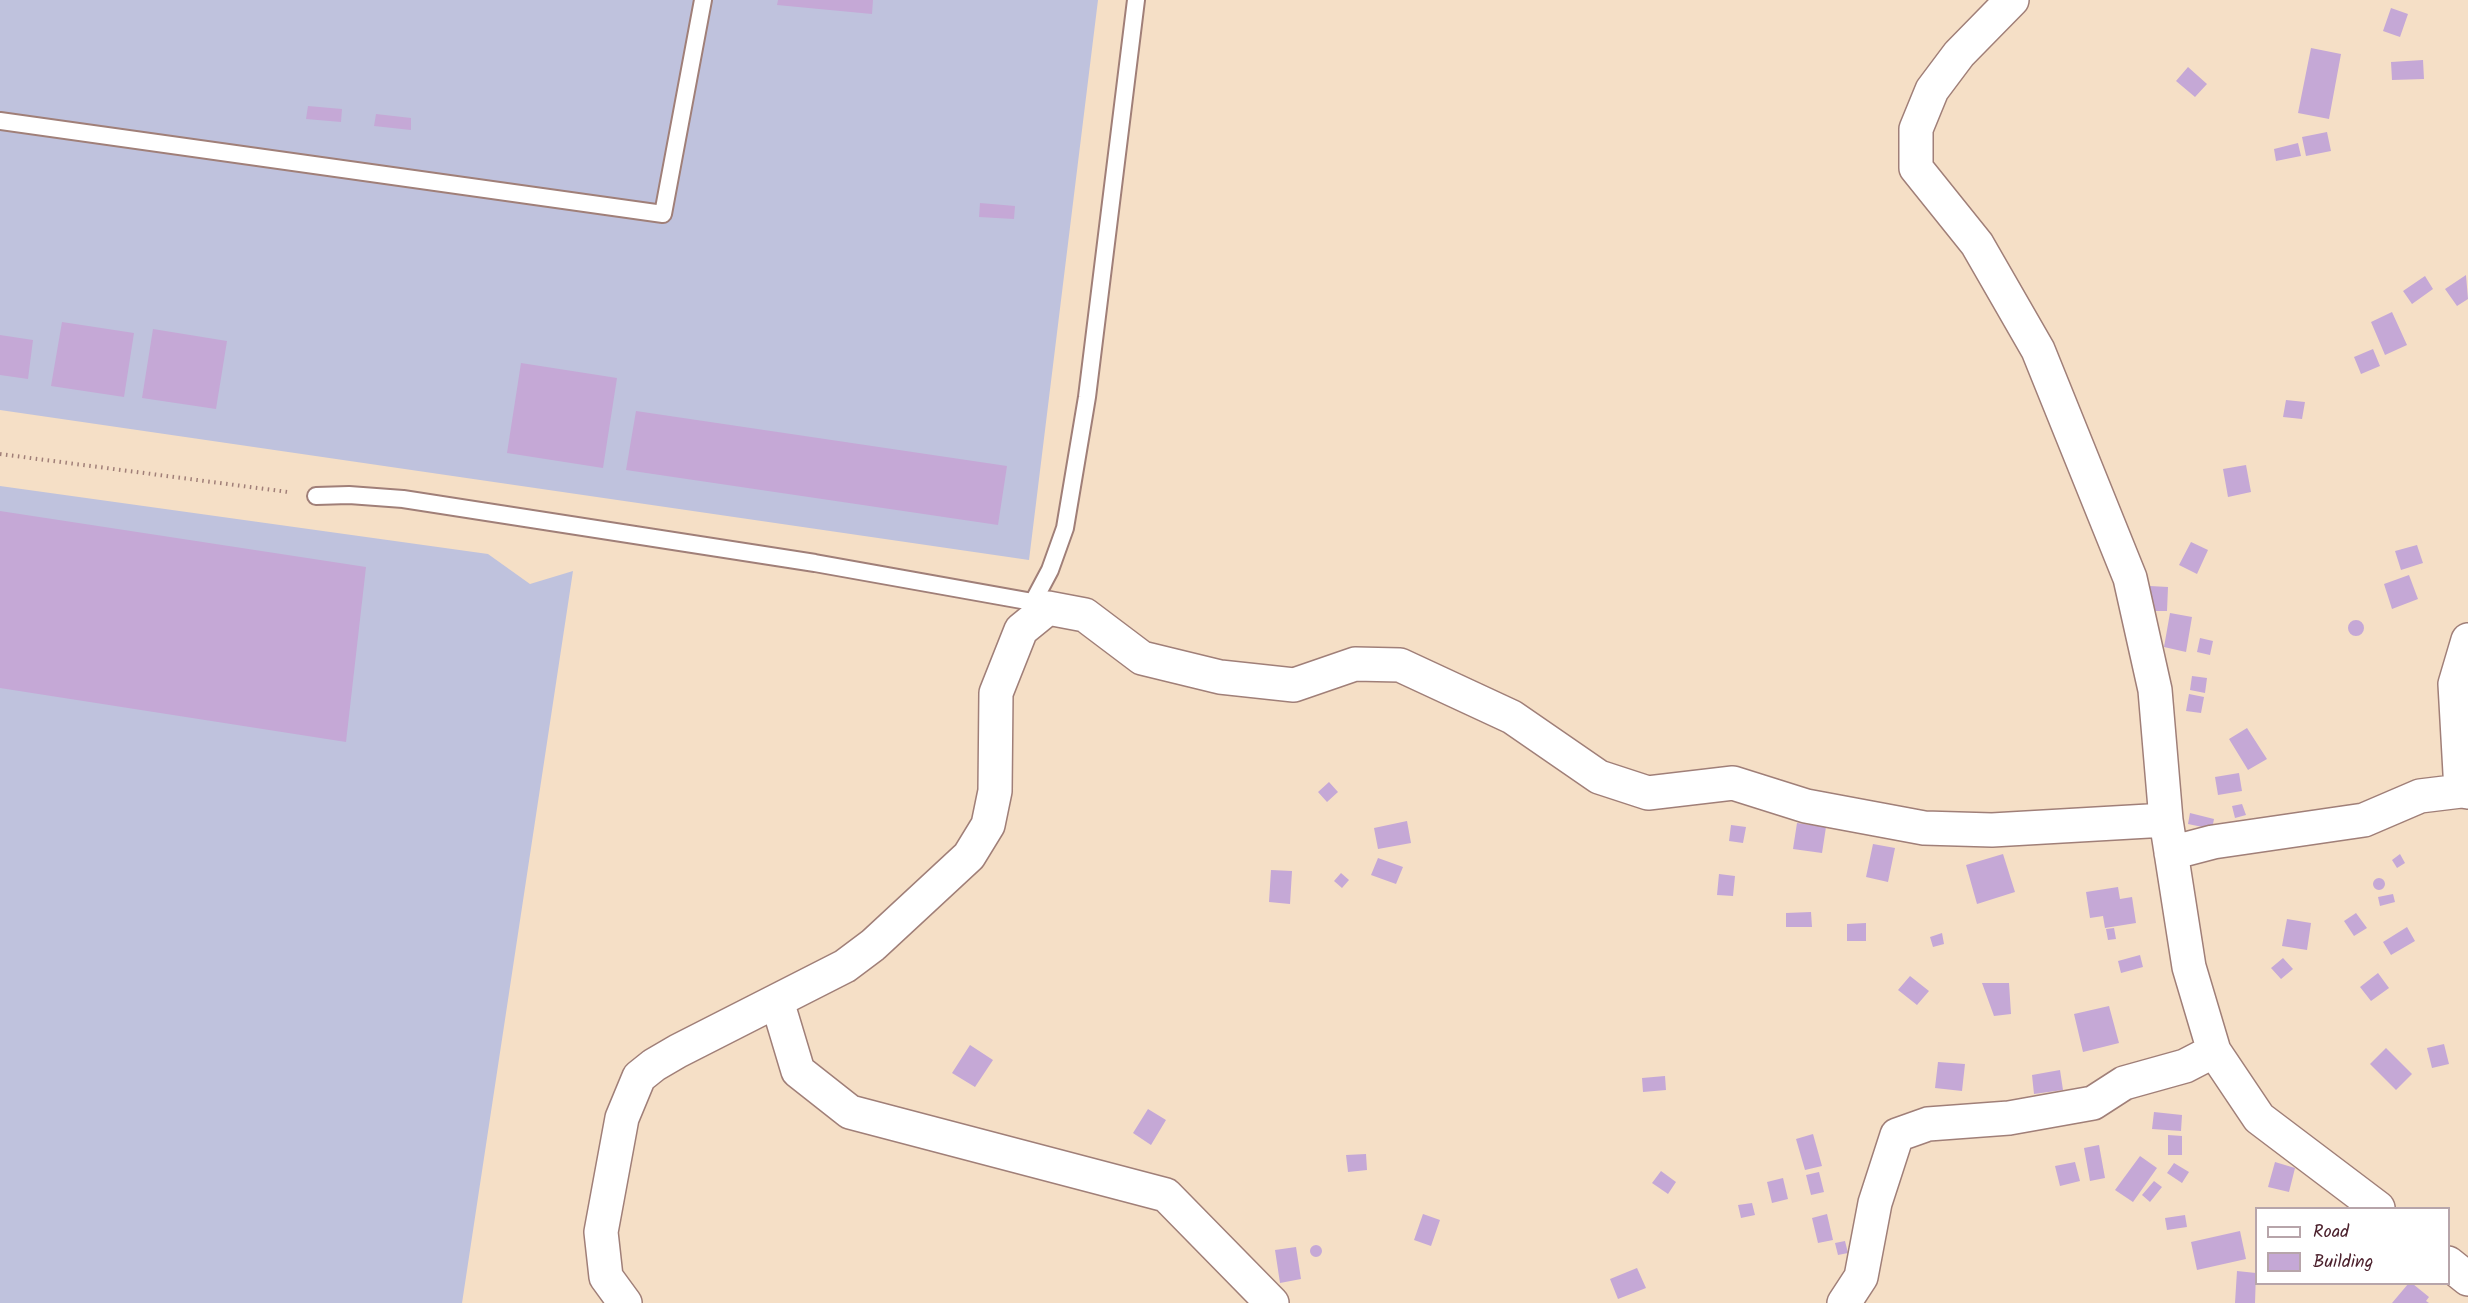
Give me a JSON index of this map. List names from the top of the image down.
{
  "legend": ["Road", "Building"]
}
